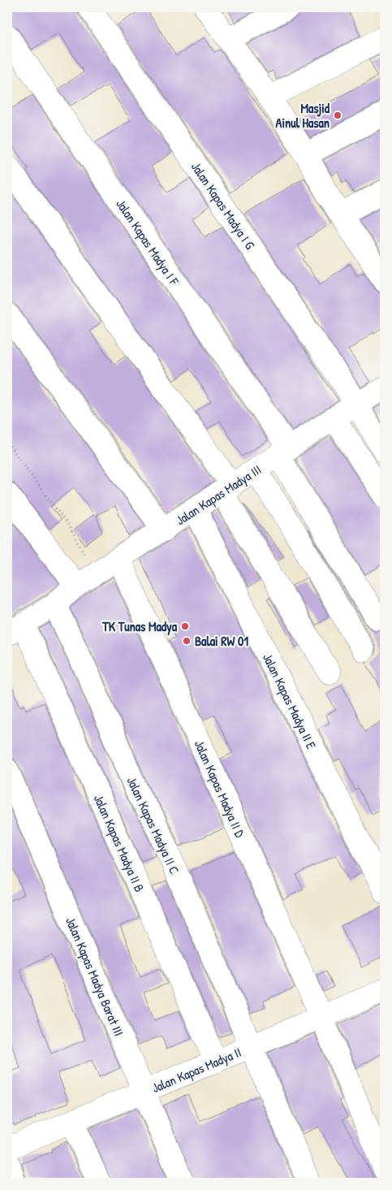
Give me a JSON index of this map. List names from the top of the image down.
{
  "streets": {
    "street": [
      "Jalan Kapas Madya I G",
      "Jalan Kapas Madya I F",
      "Jalan Kapas Madya III",
      "Jalan Kapas Madya II E",
      "Jalan Kapas Madya II D",
      "Jalan Kapas Madya II C",
      "Jalan Kapas Madya II B",
      "Jalan Kapas Madya Barat III",
      "Jalan Kapas Madya II"
    ]
  },
  "crossings": [
    ["Jalan Kapas Madya I G", "Jalan Kapas Madya III"],
    ["Jalan Kapas Madya I F", "Jalan Kapas Madya III"],
    ["Jalan Kapas Madya III", "Jalan Kapas Madya II E"],
    ["Jalan Kapas Madya III", "Jalan Kapas Madya II D"],
    ["Jalan Kapas Madya III", "Jalan Kapas Madya II C"],
    ["Jalan Kapas Madya III", "Jalan Kapas Madya II B"],
    ["Jalan Kapas Madya II D", "Jalan Kapas Madya II"],
    ["Jalan Kapas Madya II C", "Jalan Kapas Madya II"],
    ["Jalan Kapas Madya II B", "Jalan Kapas Madya II"],
    ["Jalan Kapas Madya Barat III", "Jalan Kapas Madya II"]
  ],
  "places": ["Masjid Ainul Hasan", "TK Tunas Madya", "Balai RW 01"]
}
